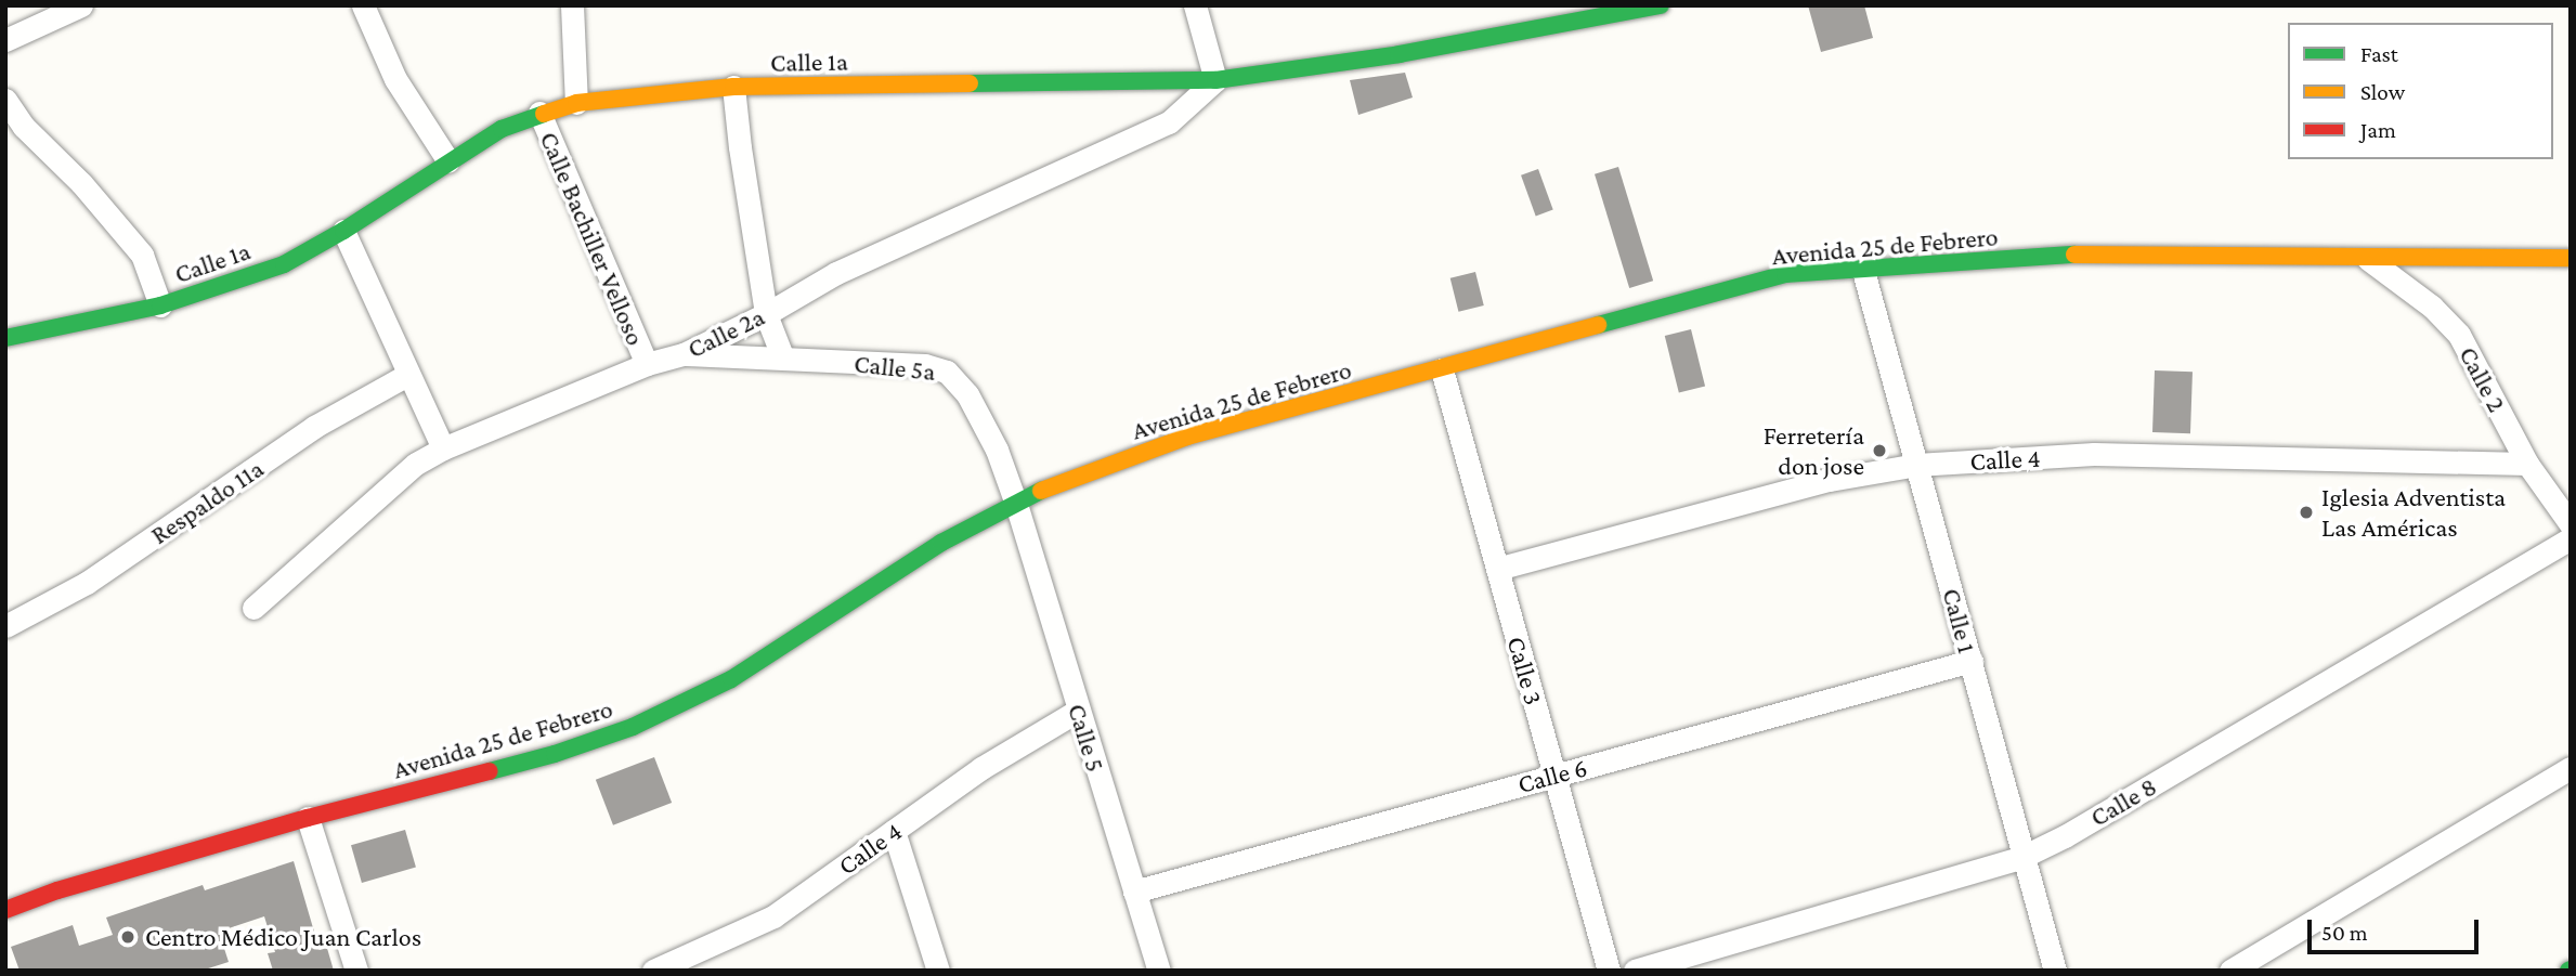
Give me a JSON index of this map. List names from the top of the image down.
{
  "streets": {
    "main road": ["Calle 1a", "Avenida 25 de Febrero"],
    "street": [
      "Calle Bachiller Velloso",
      "Calle 2a",
      "Calle 5a",
      "Calle 2",
      "Calle 4",
      "Respaldo 11a",
      "Calle 1",
      "Calle 3",
      "Calle 5",
      "Calle 6",
      "Calle 8"
    ]
  },
  "crossings": [
    ["Calle 1a", "Calle Bachiller Velloso"],
    ["Calle 1a", "Calle 2a"],
    ["Calle Bachiller Velloso", "Calle 2a"],
    ["Avenida 25 de Febrero", "Calle 5a"],
    ["Avenida 25 de Febrero", "Calle 2"],
    ["Avenida 25 de Febrero", "Calle 1"],
    ["Avenida 25 de Febrero", "Calle 3"],
    ["Avenida 25 de Febrero", "Calle 5"],
    ["Calle 2a", "Calle 5a"],
    ["Calle 5a", "Calle 5"],
    ["Calle 2", "Calle 4"],
    ["Calle 4", "Calle 1"],
    ["Calle 4", "Calle 3"],
    ["Calle 4", "Calle 5"],
    ["Calle 1", "Calle 6"],
    ["Calle 1", "Calle 8"],
    ["Calle 3", "Calle 6"],
    ["Calle 5", "Calle 6"]
  ],
  "places": ["Ferretería don jose", "Iglesia Adventista Las Américas", "Centro Médico Juan Carlos"],
  "legend": ["Fast", "Slow", "Jam"],
  "scale_bar": "50 m"
}
